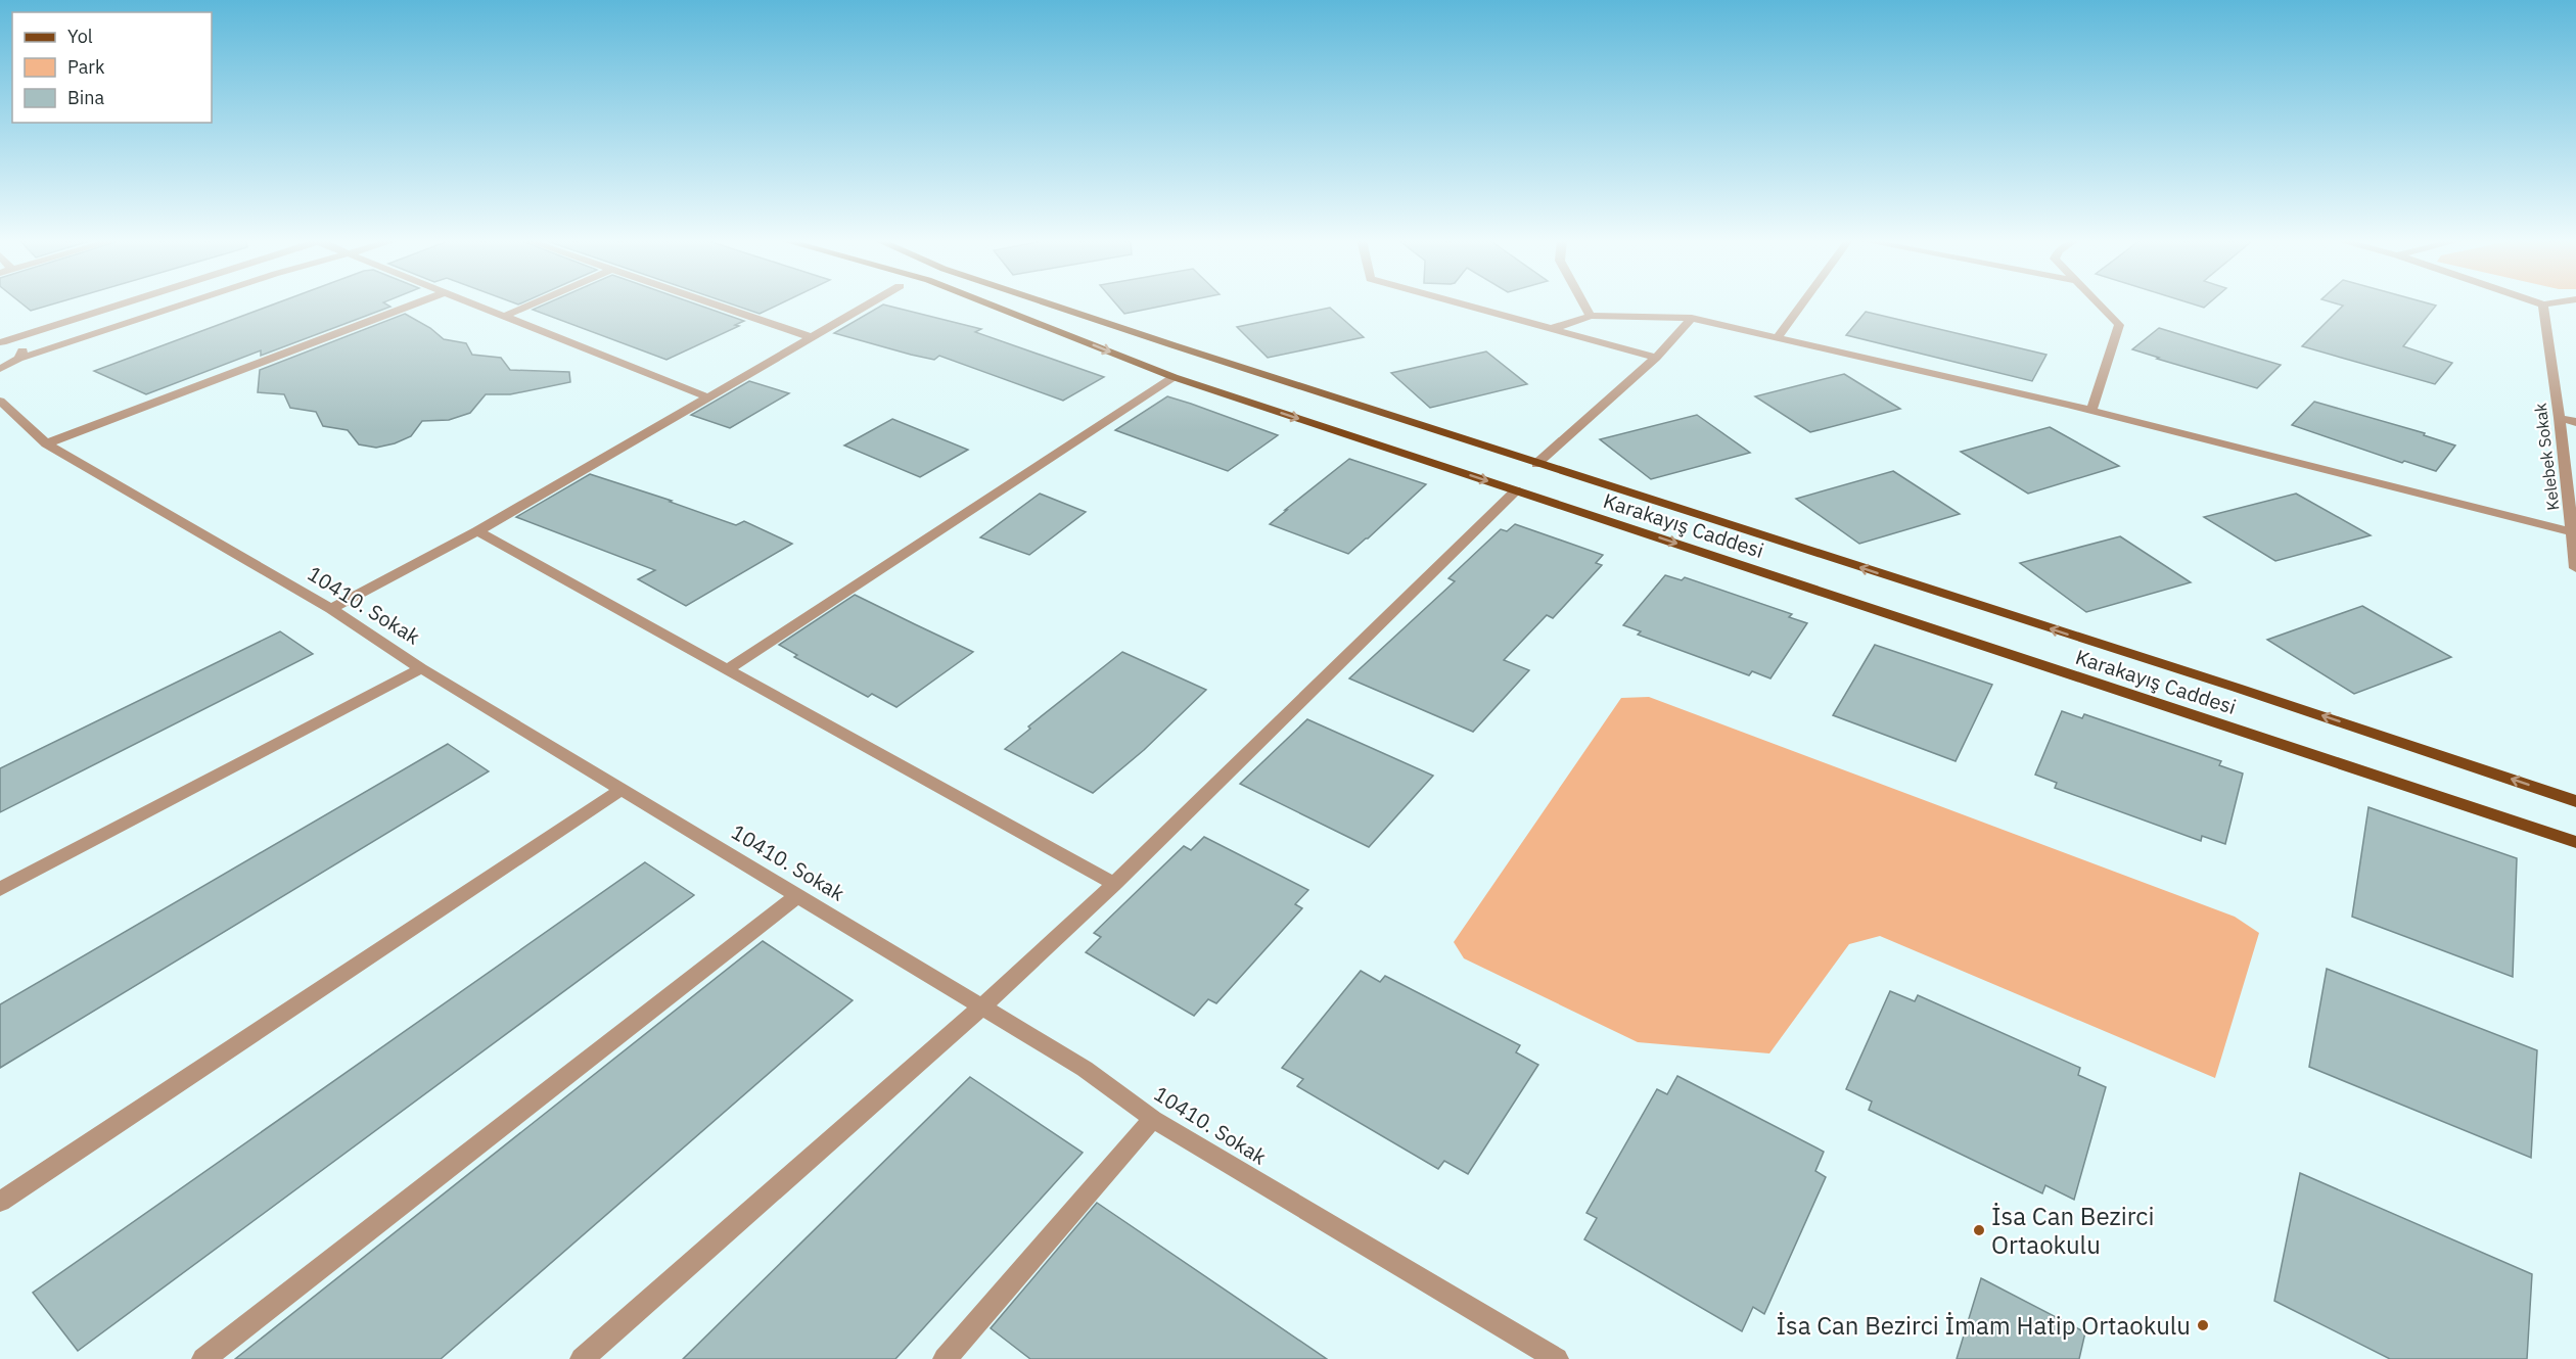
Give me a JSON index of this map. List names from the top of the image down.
{
  "streets": {
    "main road": ["Karakayış Caddesi"],
    "street": ["Kelebek Sokak", "10410. Sokak"]
  },
  "places": ["İsa Can Bezirci Ortaokulu", "İsa Can Bezirci İmam Hatip Ortaokulu"],
  "legend": ["Yol", "Park", "Bina"]
}
